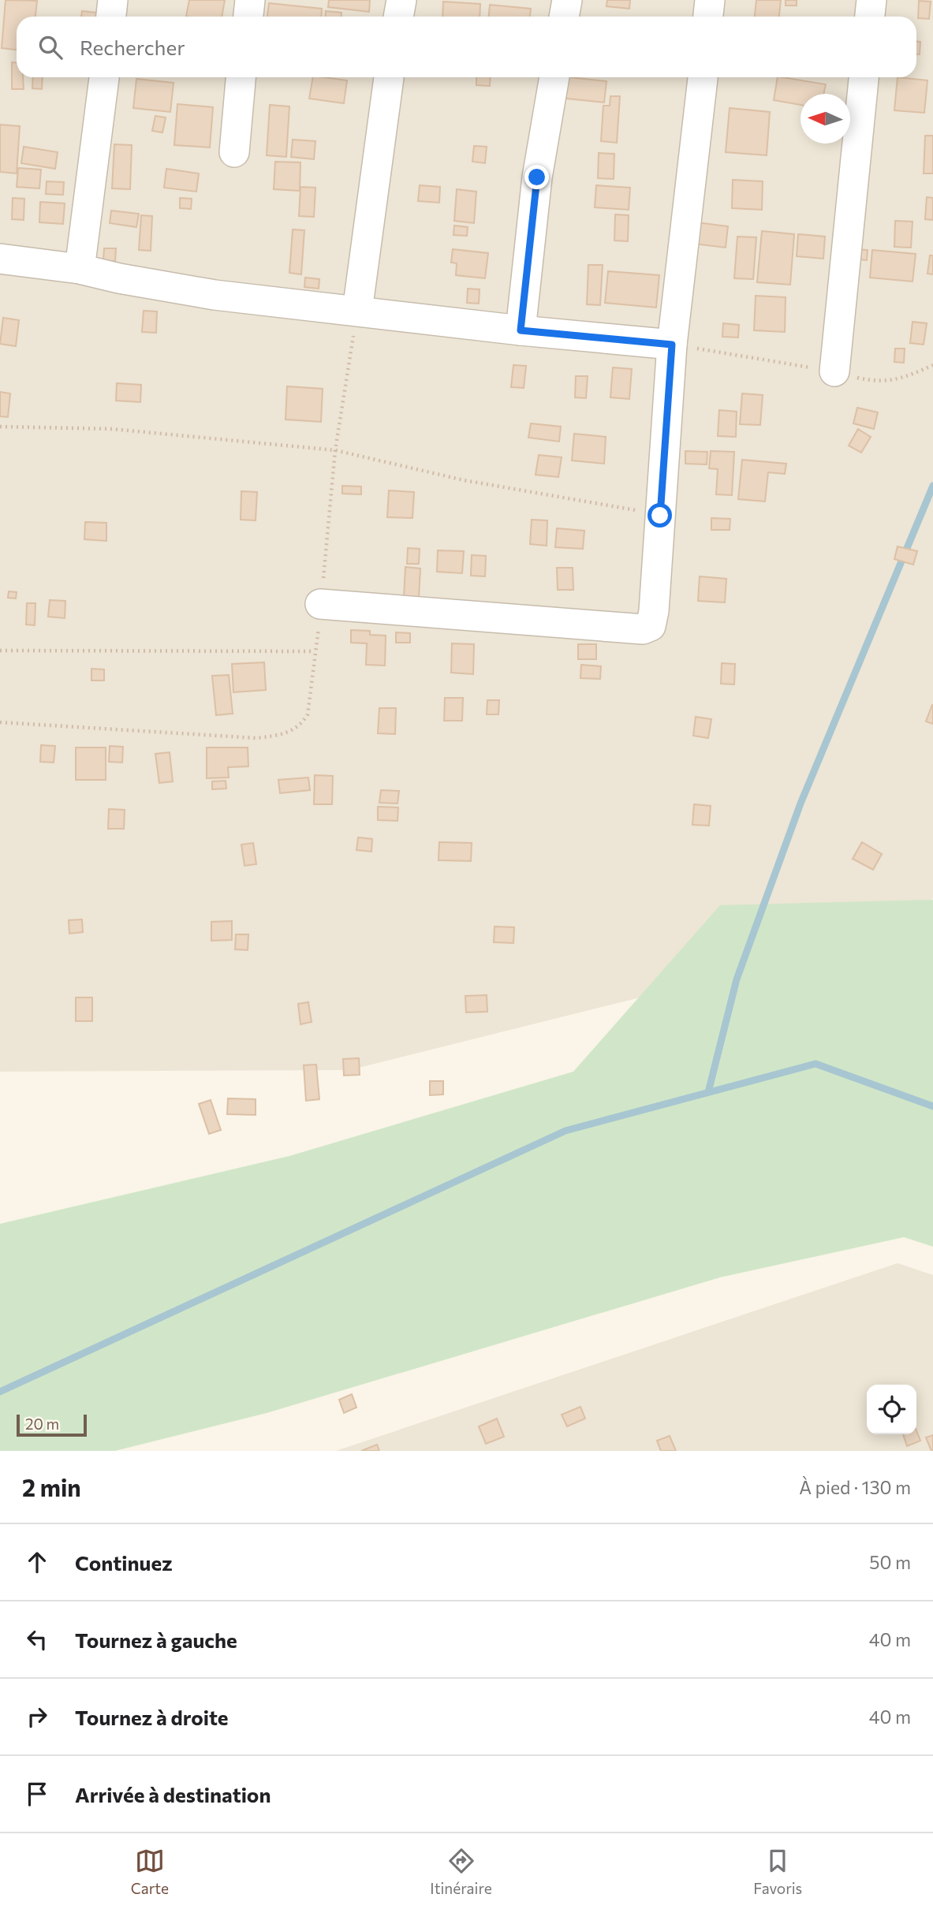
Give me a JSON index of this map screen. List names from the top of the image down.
{
  "scale_bar": "20 m",
  "north": "left",
  "page": {
    "search": "Rechercher",
    "scale": "20 m",
    "heading": ["2 min", "À pied · 130 m"],
    "list": [
      ["Continuez", "50 m"],
      ["Tournez à gauche", "40 m"],
      ["Tournez à droite", "40 m"],
      "Arrivée à destination"
    ],
    "nav": ["Carte", "Itinéraire", "Favoris"]
  }
}
